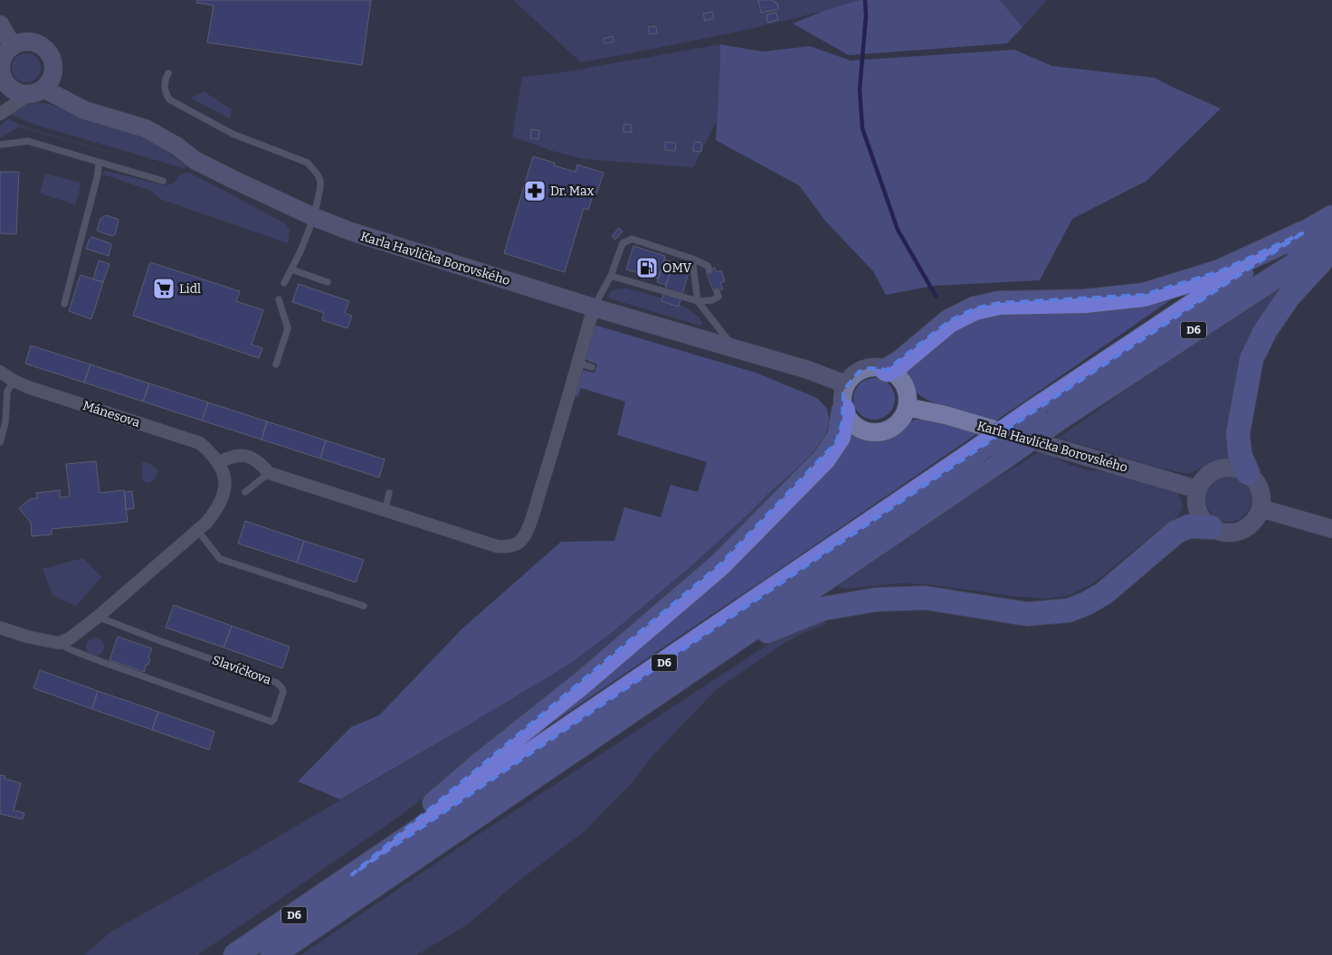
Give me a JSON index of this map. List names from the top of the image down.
{
  "streets": {
    "highway": ["D6"],
    "street": ["Karla Havlíčka Borovského", "Mánesova", "Slavíčkova"]
  },
  "crossings": [
    ["Mánesova", "Slavíčkova"]
  ],
  "places": {
    "pharmacy": ["Dr. Max"],
    "fuel station": ["OMV"],
    "supermarket": ["Lidl"]
  }
}
